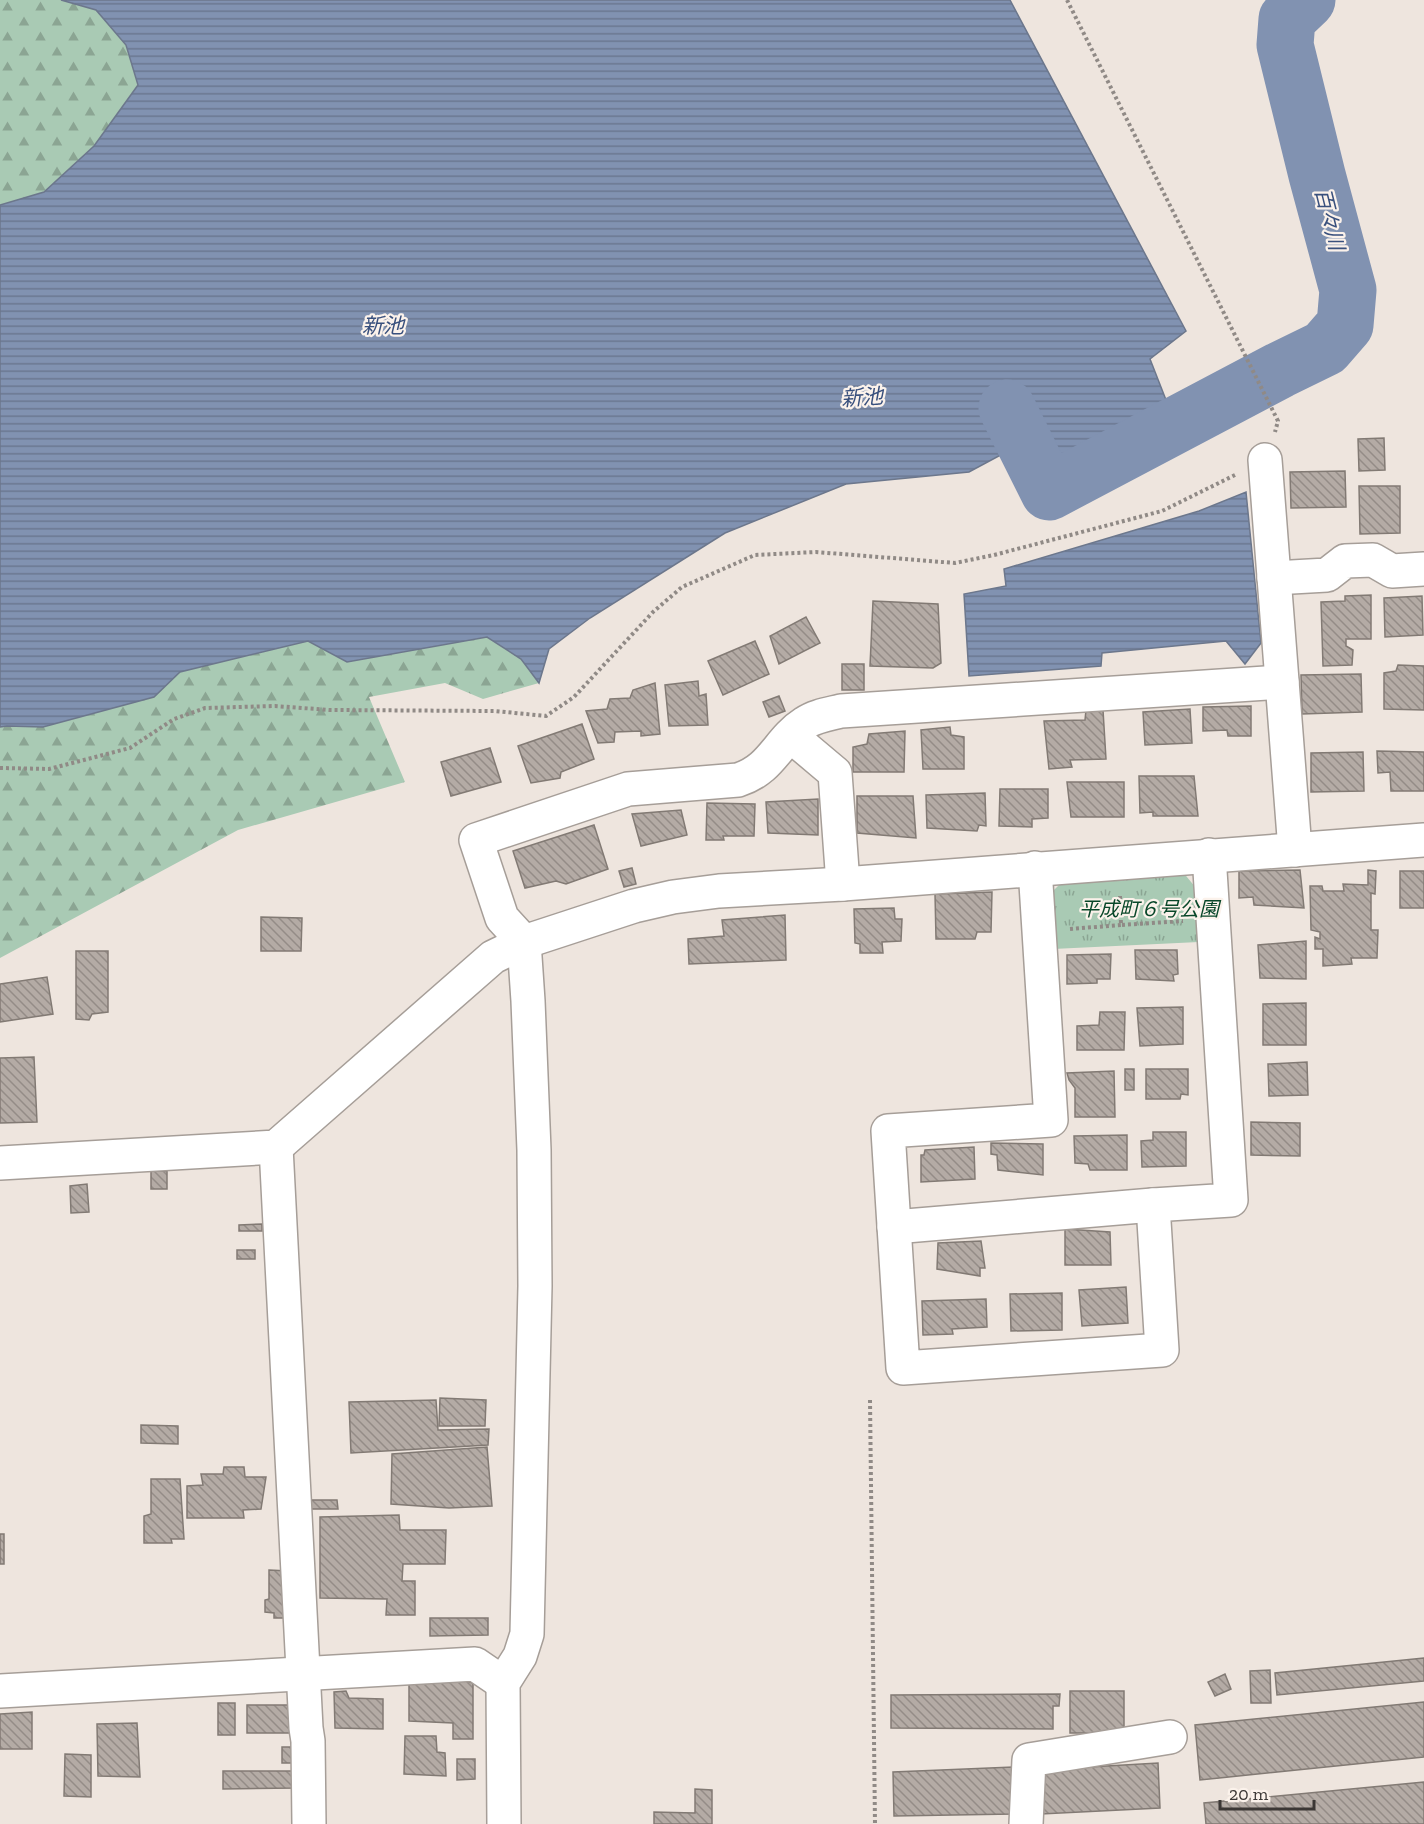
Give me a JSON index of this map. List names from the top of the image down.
{
  "water": ["百々川", "新池"],
  "parks": ["平成町６号公園"],
  "scale_bar": "20 m"
}
